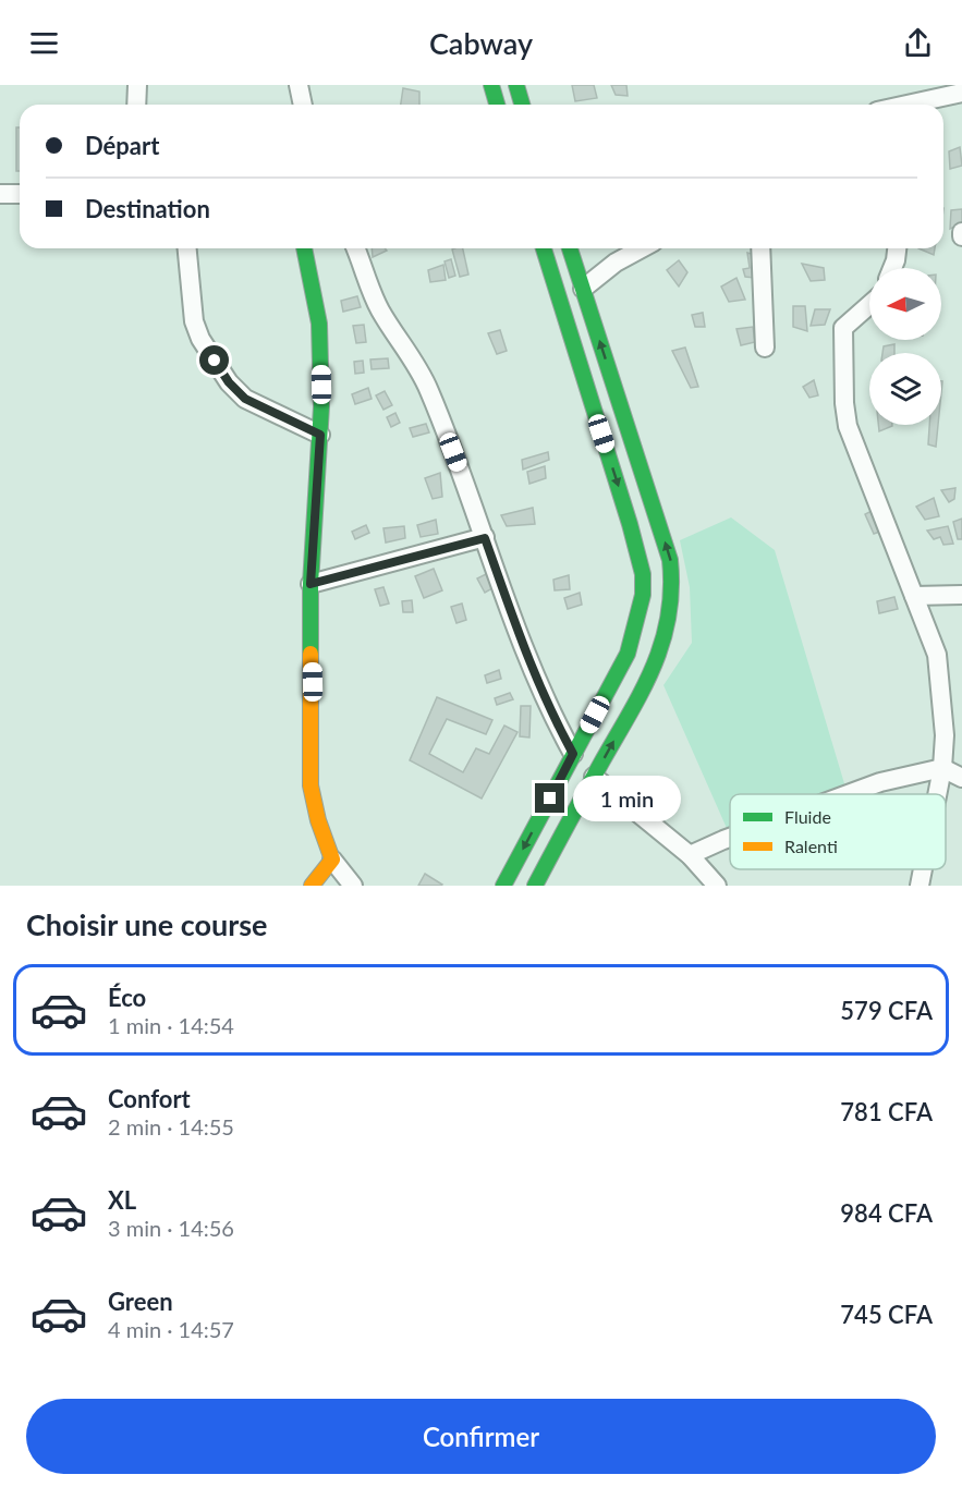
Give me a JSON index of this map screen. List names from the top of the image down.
{
  "legend": ["Fluide", "Ralenti"],
  "north": "left",
  "page": {
    "header": "Cabway",
    "banner": ["Départ", "Destination"],
    "bubble": "1 min",
    "heading": "Choisir une course",
    "list": [
      {
        "name": "Éco",
        "note": "1 min · 14:54",
        "value": "579 CFA"
      },
      {
        "name": "Confort",
        "note": "2 min · 14:55",
        "value": "781 CFA"
      },
      {
        "name": "XL",
        "note": "3 min · 14:56",
        "value": "984 CFA"
      },
      {
        "name": "Green",
        "note": "4 min · 14:57",
        "value": "745 CFA"
      }
    ],
    "buttons": "Confirmer"
  }
}
